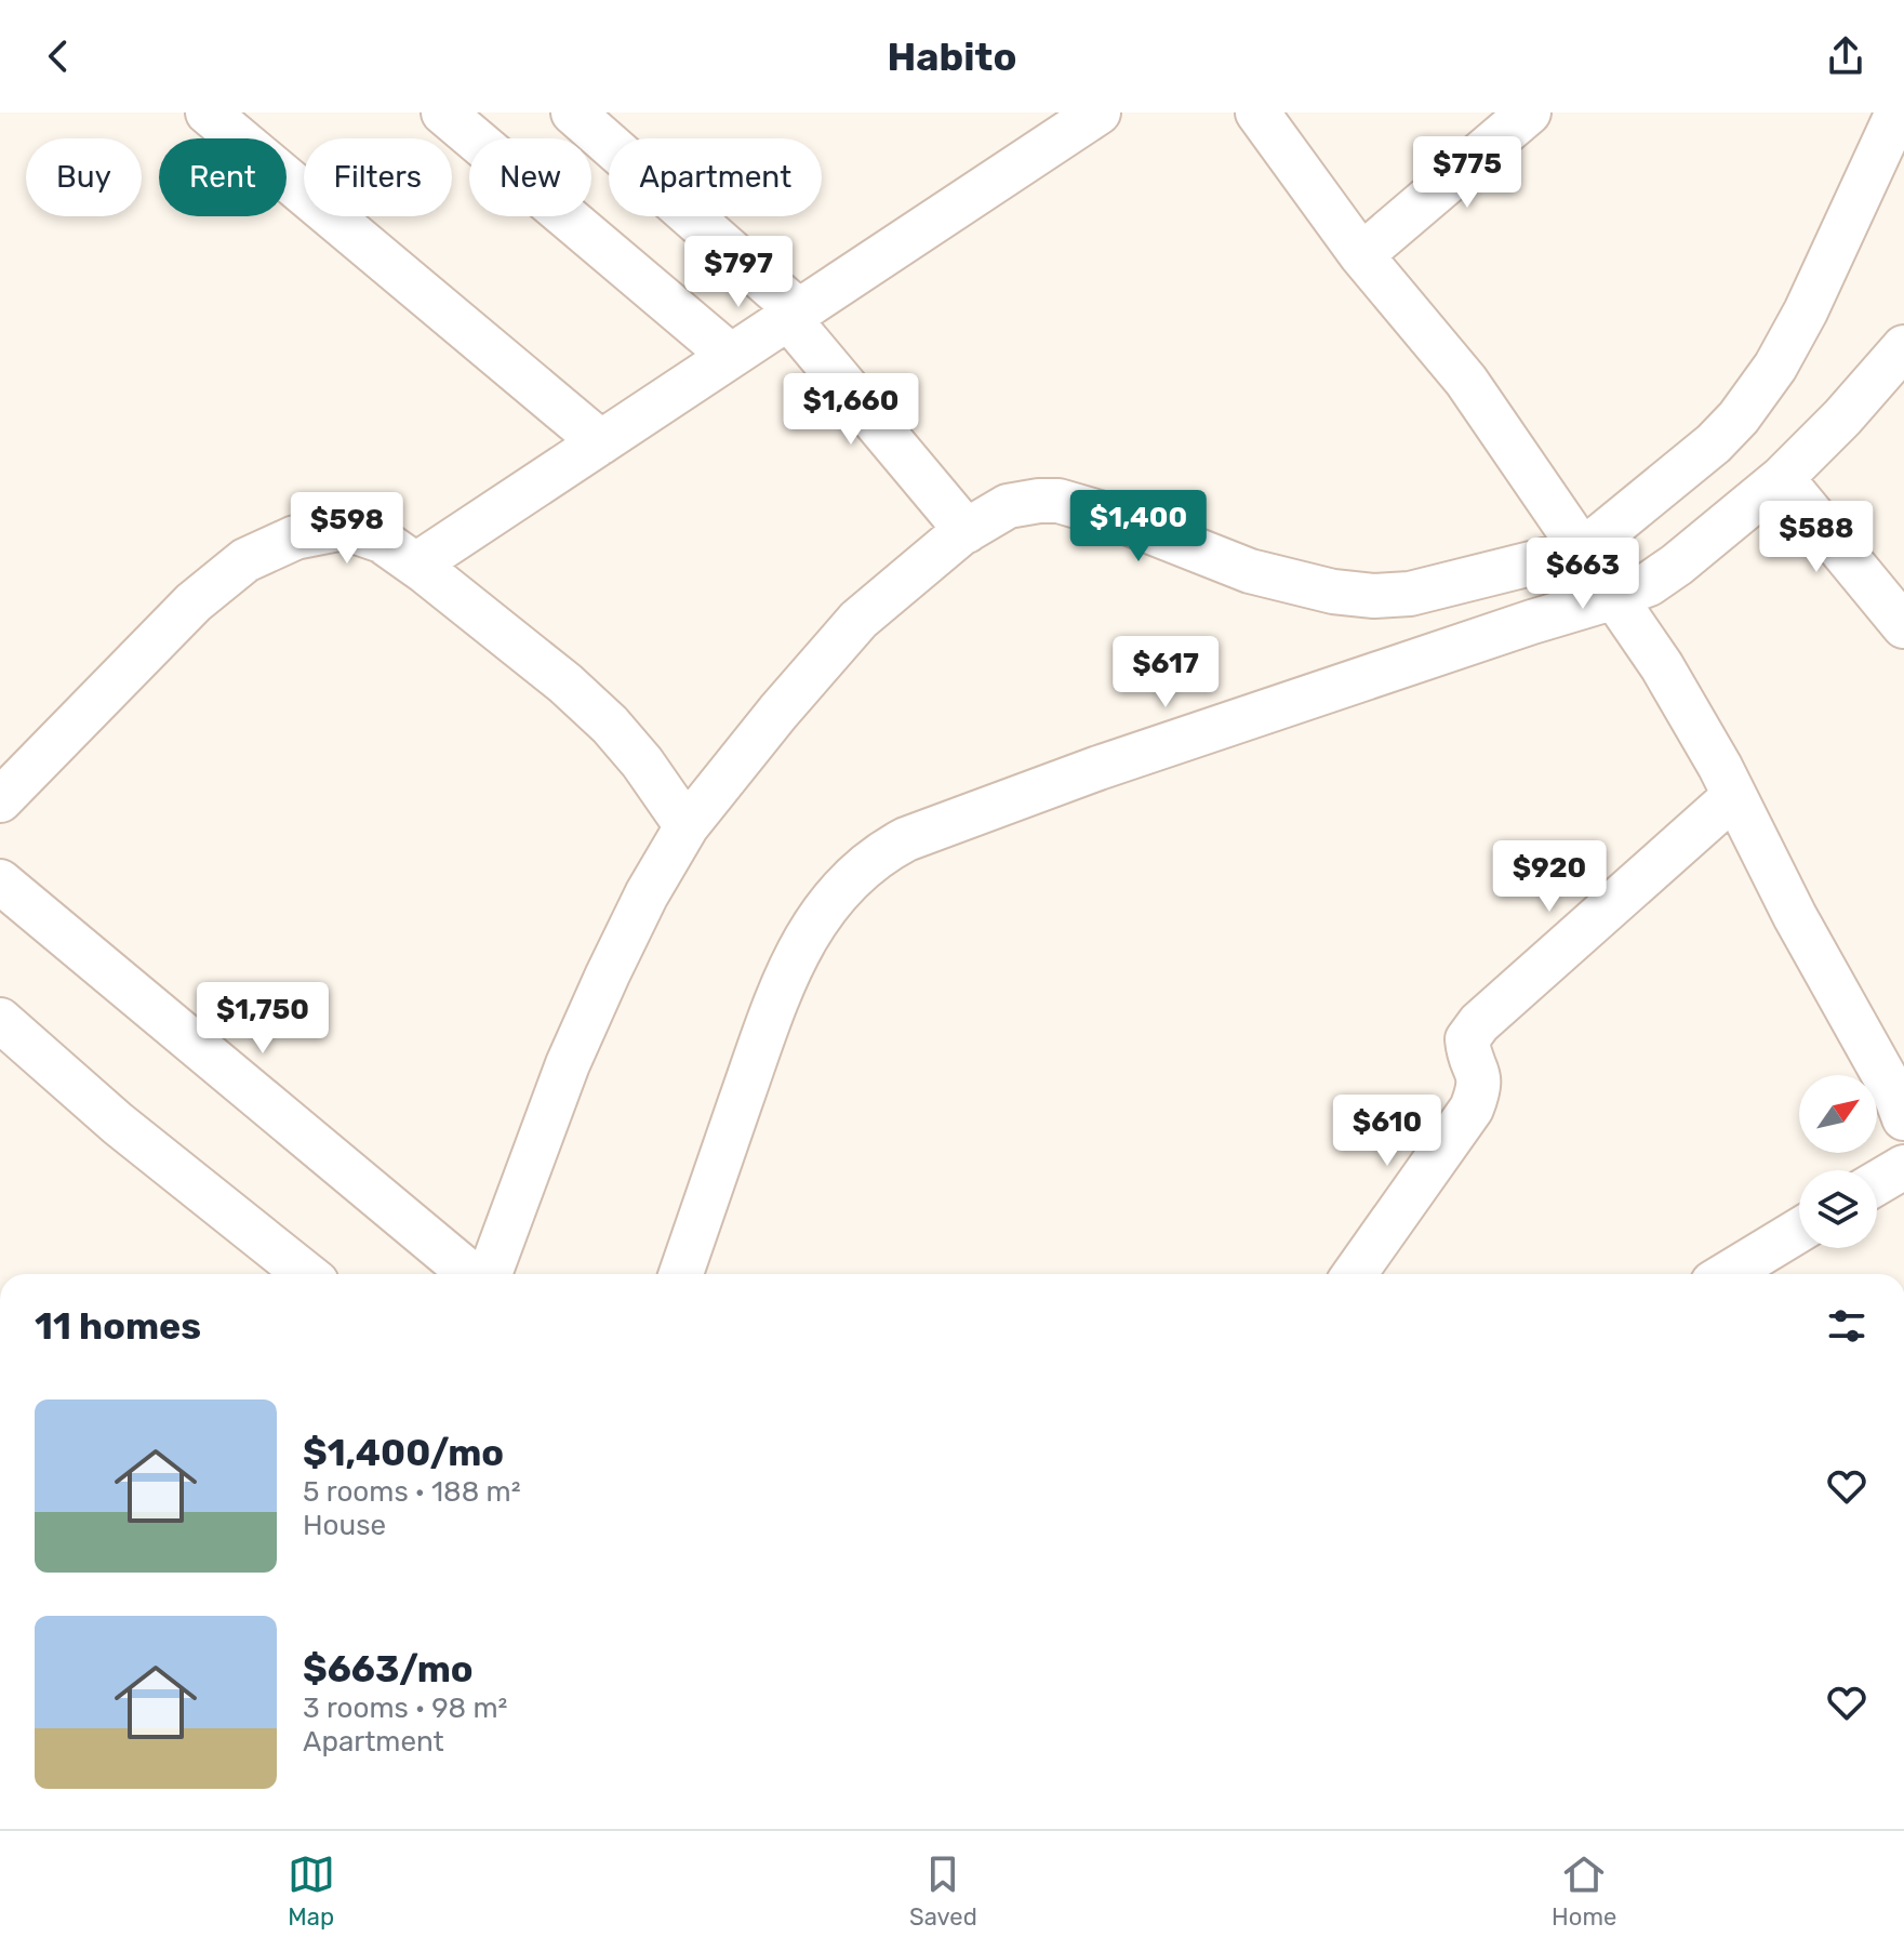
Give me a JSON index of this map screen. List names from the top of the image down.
{
  "north": "top right",
  "page": {
    "header": "Habito",
    "price": [
      "$775",
      "$797",
      "$1,660",
      "$1,400",
      "$598",
      "$588",
      "$663",
      "$617",
      "$920",
      "$1,750",
      "$610"
    ],
    "chip": [
      "Buy",
      "Rent",
      "Filters",
      "New",
      "Apartment"
    ],
    "heading": "11 homes",
    "list": [
      {
        "name": "$1,400/mo",
        "note": "5 rooms · 188 m² · House"
      },
      {
        "name": "$663/mo",
        "note": "3 rooms · 98 m² · Apartment"
      }
    ],
    "tabs": ["Map", "Saved", "Home"]
  }
}
